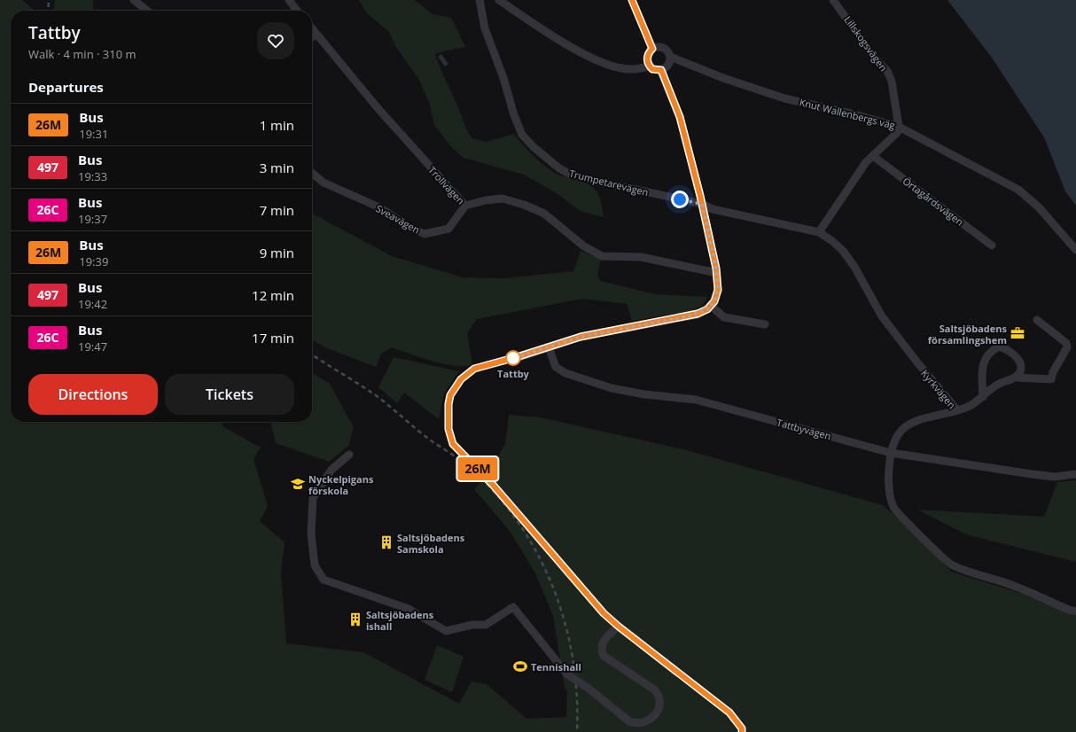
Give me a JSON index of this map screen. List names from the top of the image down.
{
  "streets": {
    "street": [
      "Lillskogsvägen",
      "Knut Wallenbergs väg",
      "Trumpetarevägen",
      "Trollvägen",
      "Örtagårdsvägen",
      "Sveavägen",
      "Kyrkvägen",
      "Tattbyvägen"
    ]
  },
  "crossings": [
    ["Lillskogsvägen", "Knut Wallenbergs väg"],
    ["Trumpetarevägen", "Kyrkvägen"],
    ["Trollvägen", "Sveavägen"],
    ["Kyrkvägen", "Tattbyvägen"]
  ],
  "places": {
    "office": ["Saltsjöbadens församlingshem"],
    "other": ["Tattby"],
    "school or university": ["Nyckelpigans förskola"],
    "building": ["Saltsjöbadens Samskola", "Saltsjöbadens ishall"],
    "sports": ["Tennishall"]
  },
  "lines": ["bus line 26M"],
  "page": {
    "on_map": "26M",
    "heading": [
      ["Tattby", "Walk · 4 min · 310 m"],
      "Departures"
    ],
    "list": [
      {
        "mark": "26M",
        "name": "Bus",
        "note": "19:31",
        "value": "1 min"
      },
      {
        "mark": "497",
        "name": "Bus",
        "note": "19:33",
        "value": "3 min"
      },
      {
        "mark": "26C",
        "name": "Bus",
        "note": "19:37",
        "value": "7 min"
      },
      {
        "mark": "26M",
        "name": "Bus",
        "note": "19:39",
        "value": "9 min"
      },
      {
        "mark": "497",
        "name": "Bus",
        "note": "19:42",
        "value": "12 min"
      },
      {
        "mark": "26C",
        "name": "Bus",
        "note": "19:47",
        "value": "17 min"
      }
    ],
    "buttons": ["Directions", "Tickets"]
  }
}
